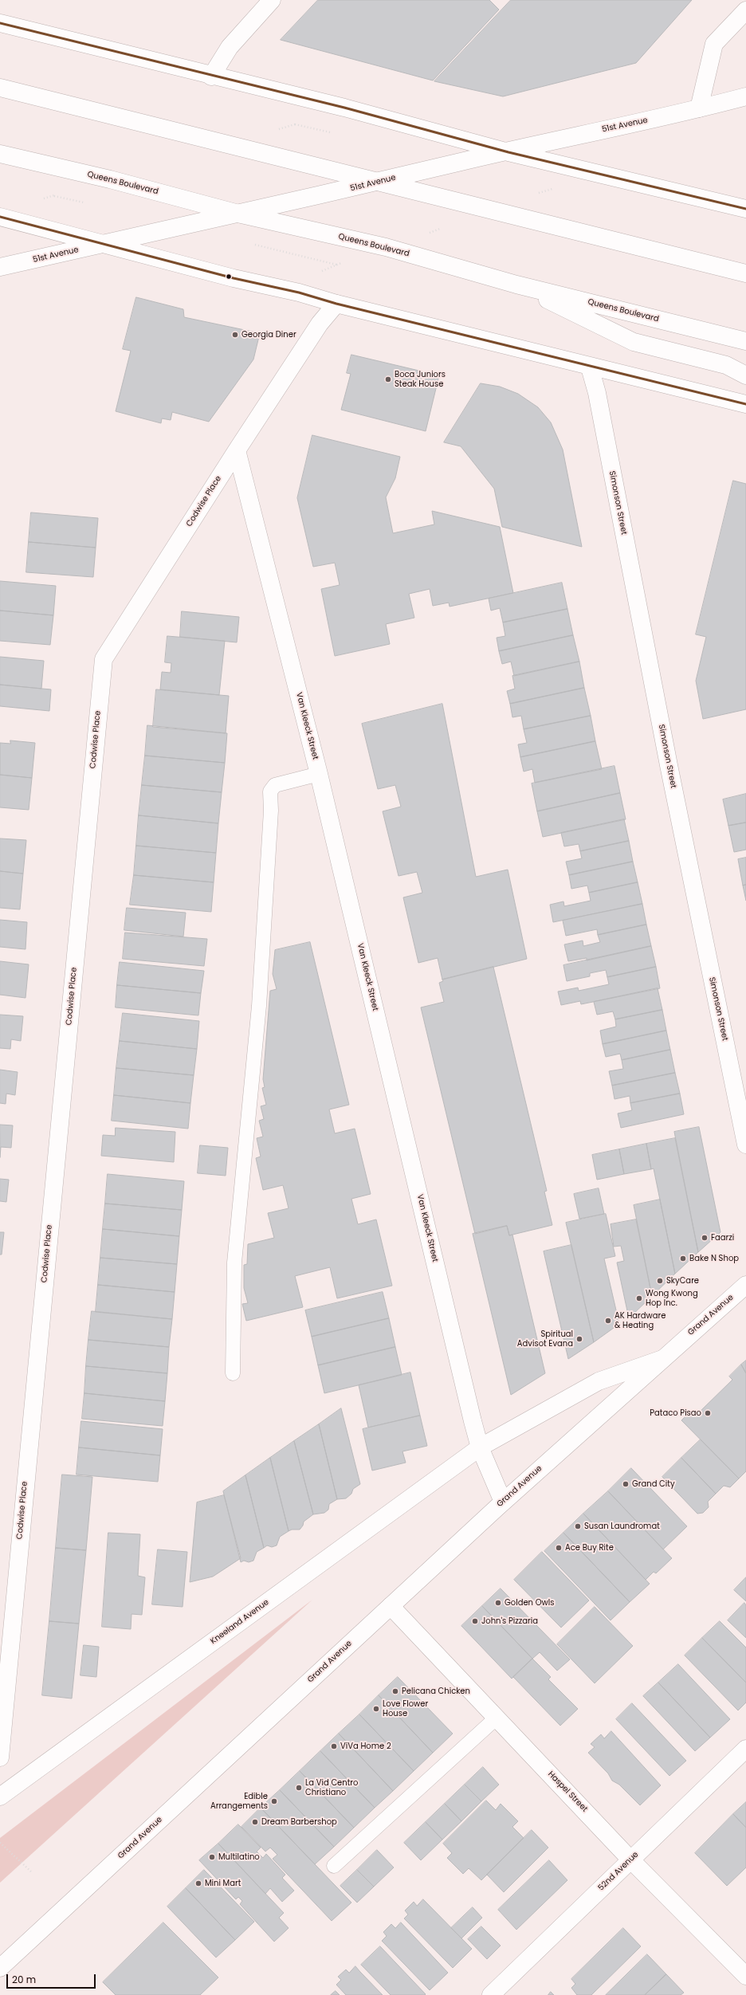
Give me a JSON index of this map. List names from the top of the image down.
{
  "streets": {
    "street": [
      "51st Avenue",
      "Queens Boulevard",
      "Codwise Place",
      "Simonson Street",
      "Van Kleeck Street",
      "Grand Avenue",
      "Kneeland Avenue",
      "Haspel Street",
      "52nd Avenue"
    ]
  },
  "crossings": [
    ["51st Avenue", "Queens Boulevard"],
    ["Codwise Place", "Van Kleeck Street"],
    ["Van Kleeck Street", "Grand Avenue"],
    ["Van Kleeck Street", "Kneeland Avenue"],
    ["Grand Avenue", "Kneeland Avenue"],
    ["Grand Avenue", "Haspel Street"],
    ["Haspel Street", "52nd Avenue"]
  ],
  "places": [
    "Georgia Diner",
    "Boca Juniors Steak House",
    "Faarzi",
    "Bake N Shop",
    "SkyCare",
    "Wong Kwong Hop Inc.",
    "AK Hardware & Heating",
    "Spiritual Advisot Evana",
    "Pataco Pisao",
    "Grand City",
    "Susan Laundromat",
    "Ace Buy Rite",
    "Golden Owls",
    "John's Pizzaria",
    "Pelicana Chicken",
    "Love Flower House",
    "ViVa Home 2",
    "La Vid Centro Christiano",
    "Edible Arrangements",
    "Dream Barbershop",
    "Multilatino",
    "Mini Mart"
  ],
  "scale_bar": "20 m"
}
